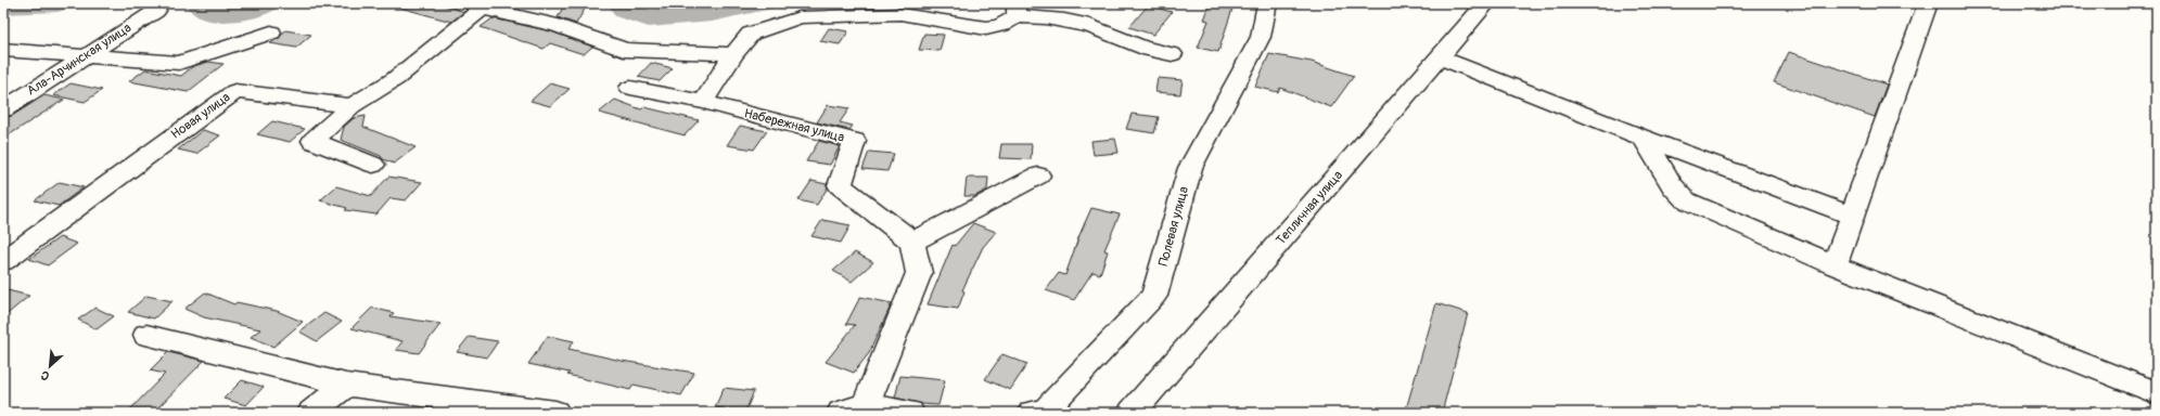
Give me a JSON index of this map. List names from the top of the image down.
{
  "streets": {
    "street": [
      "Ала-Арчинская улица",
      "Новая улица",
      "Набережная улица",
      "Тепличная улица",
      "Полевая улица"
    ]
  },
  "north": "bottom left"
}
